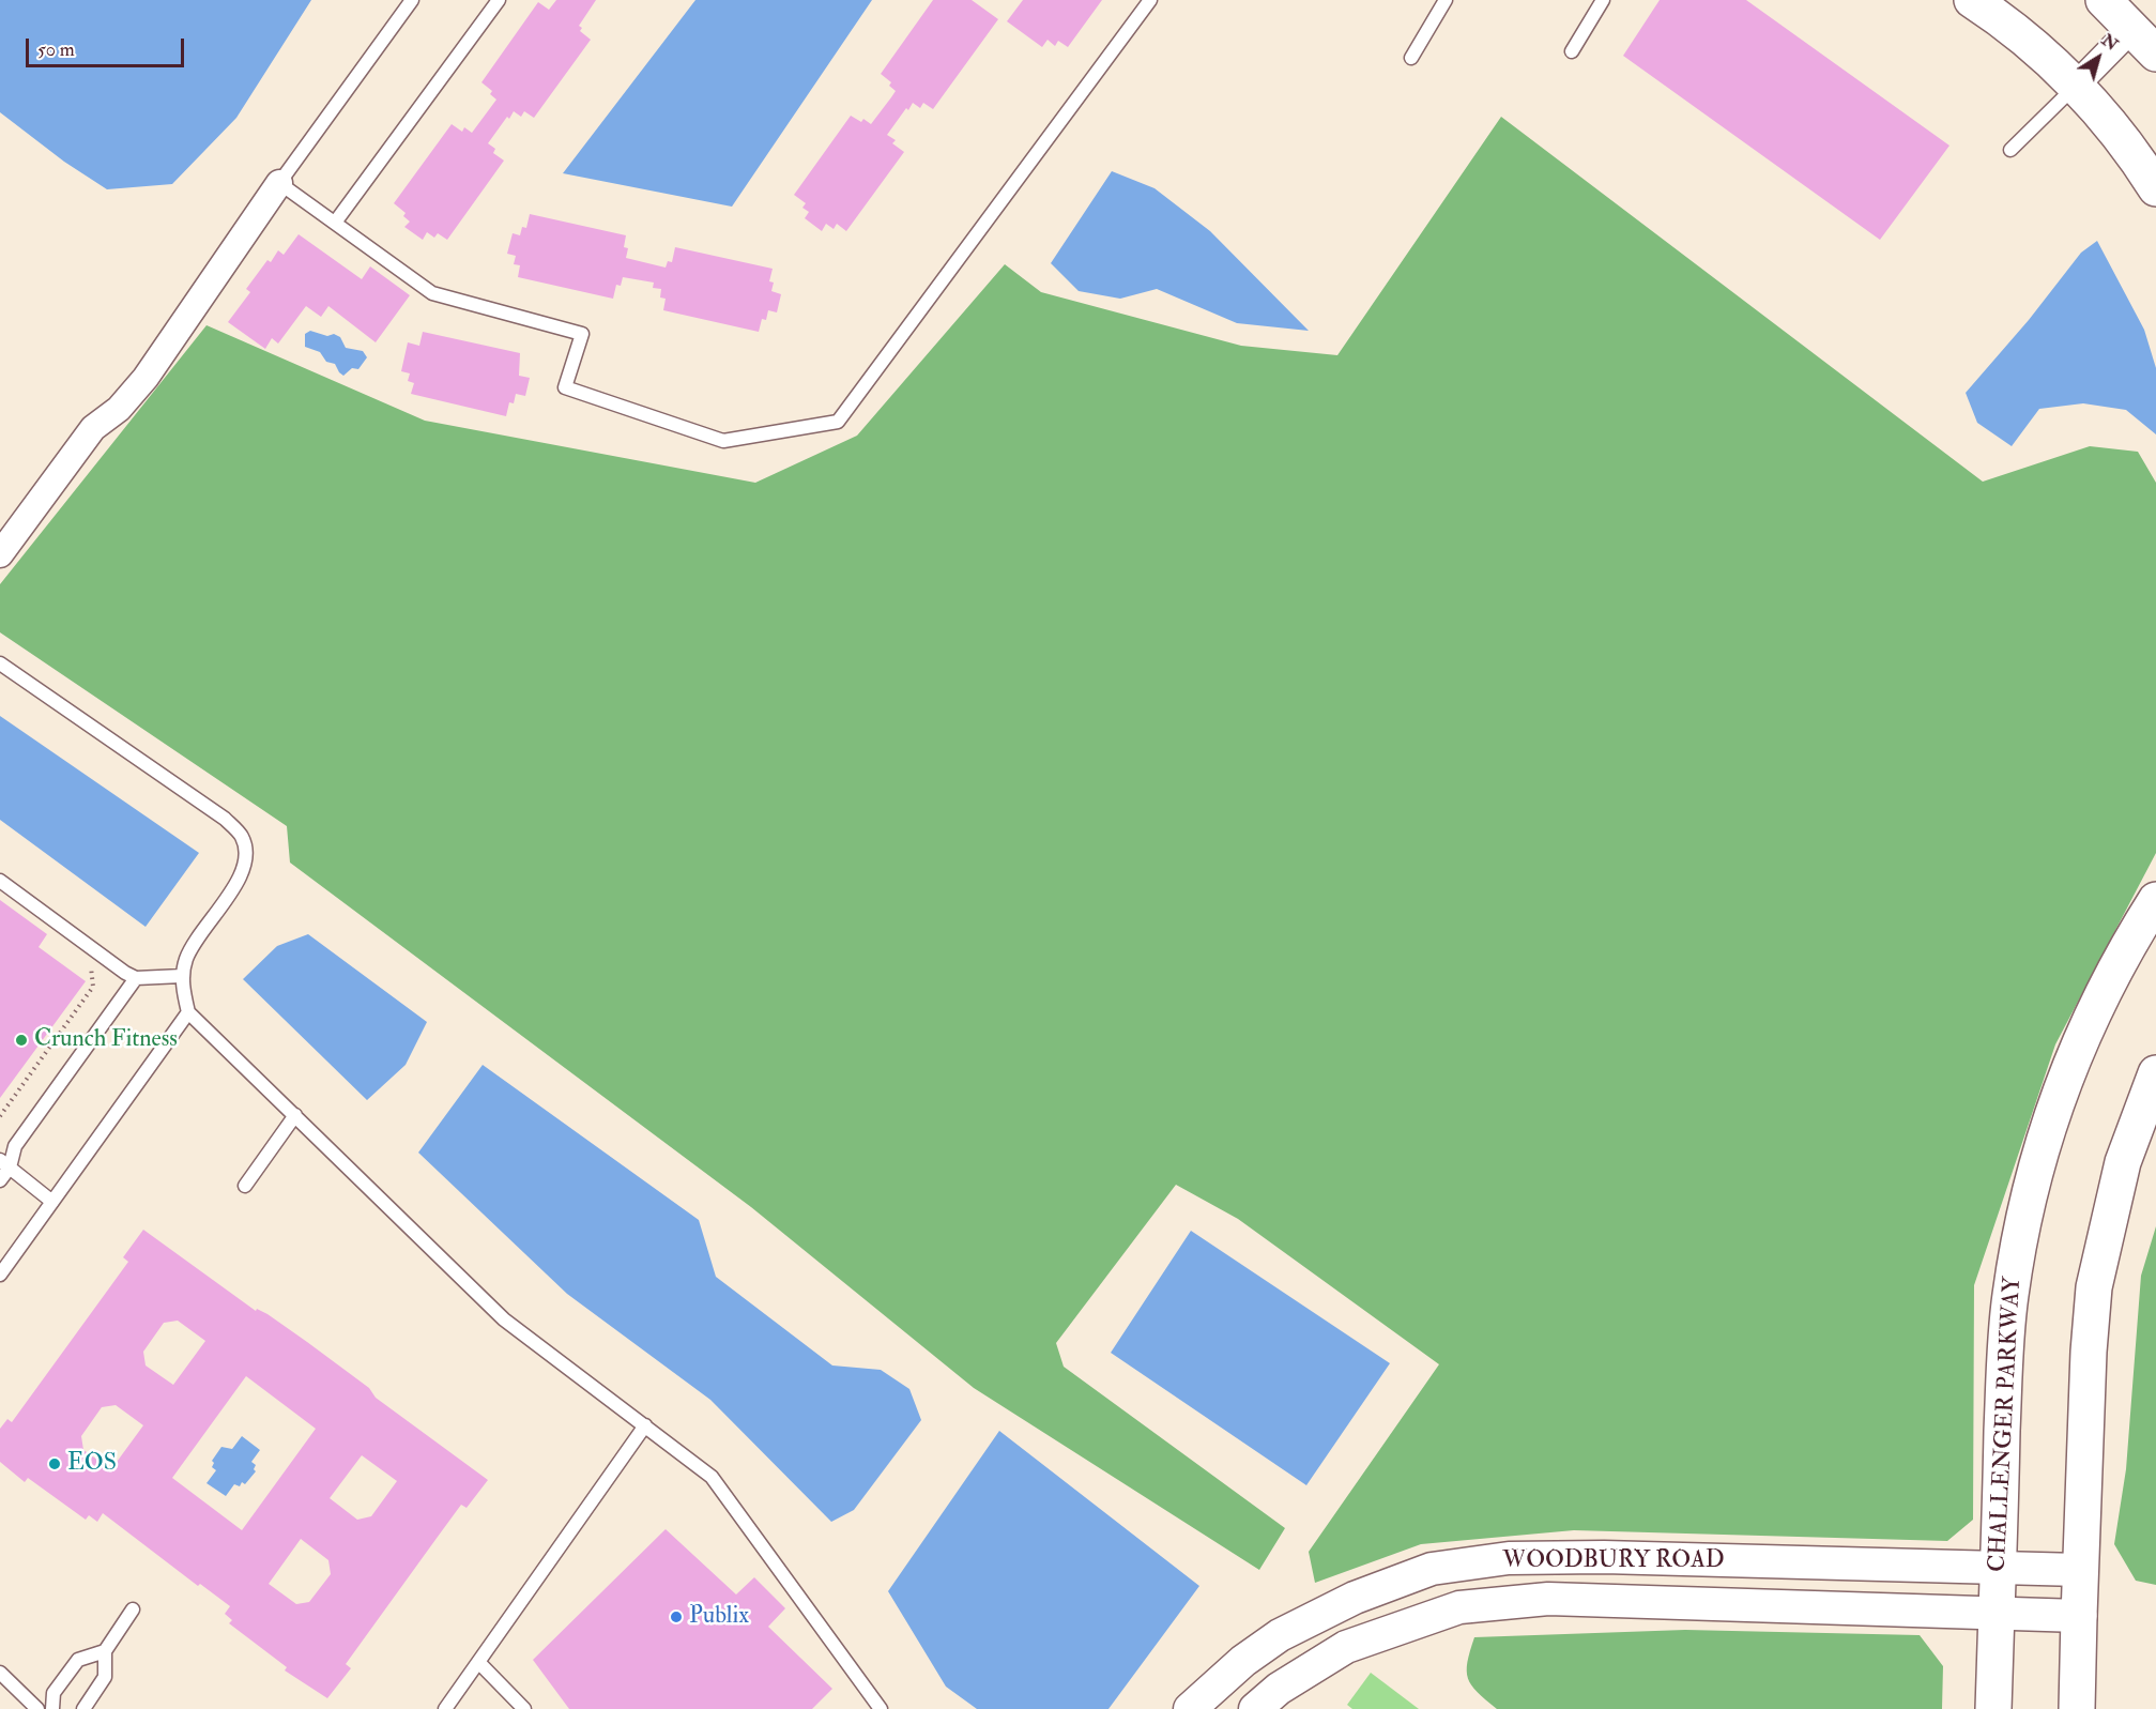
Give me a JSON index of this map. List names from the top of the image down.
{
  "streets": {
    "main road": ["CHALLENGER PARKWAY"],
    "street": ["WOODBURY ROAD"]
  },
  "crossings": [
    ["CHALLENGER PARKWAY", "WOODBURY ROAD"]
  ],
  "places": ["Crunch Fitness", "EOS", "Publix"],
  "scale_bar": "50 m",
  "north": "top right"
}
